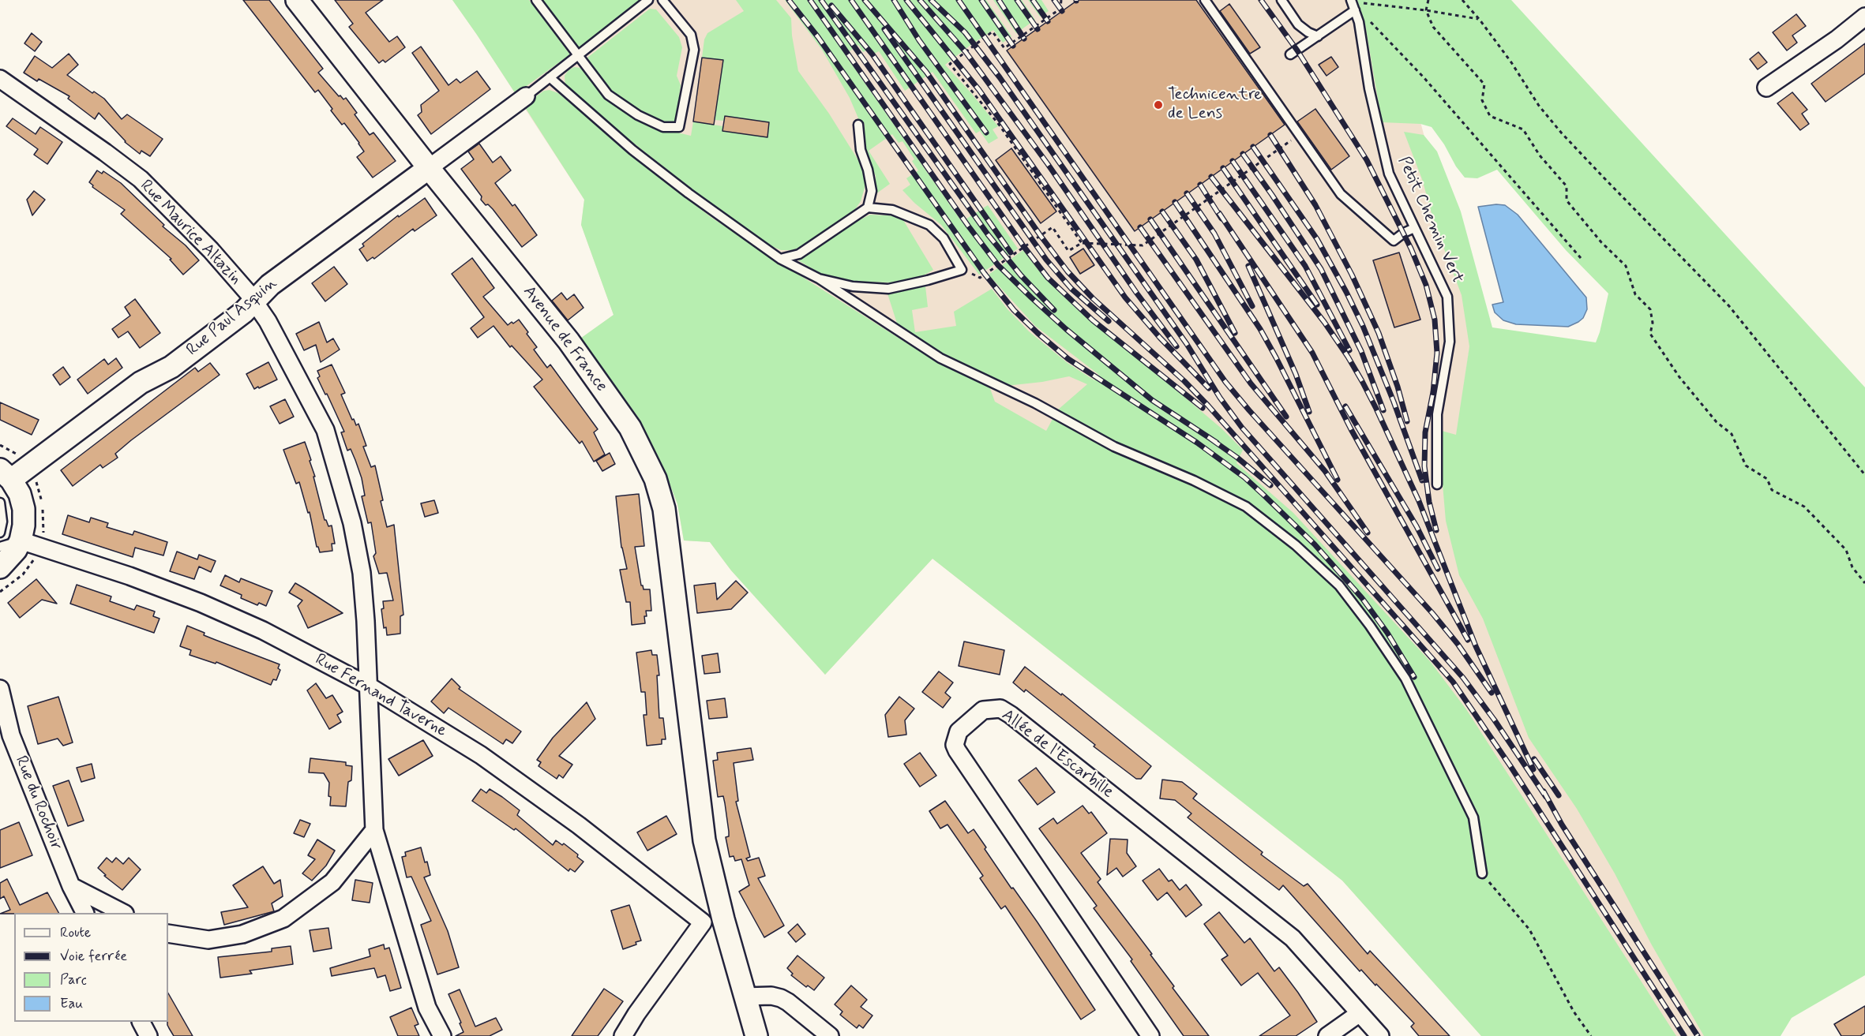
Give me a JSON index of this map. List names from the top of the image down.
{
  "streets": {
    "street": [
      "Rue Maurice Altazin",
      "Rue Paul Asquin",
      "Avenue de France",
      "Rue Fernand Taverne",
      "Allée de l'Escarbille",
      "Rue du Rochoir"
    ],
    "lane": ["Petit Chemin Vert"]
  },
  "crossings": [
    ["Rue Maurice Altazin", "Rue Paul Asquin"],
    ["Rue Maurice Altazin", "Rue Fernand Taverne"],
    ["Rue Paul Asquin", "Avenue de France"],
    ["Avenue de France", "Rue Fernand Taverne"]
  ],
  "places": ["Technicentre de Lens"],
  "legend": [
    "Route",
    "Voie ferrée",
    "Parc",
    "Eau"
  ]
}
